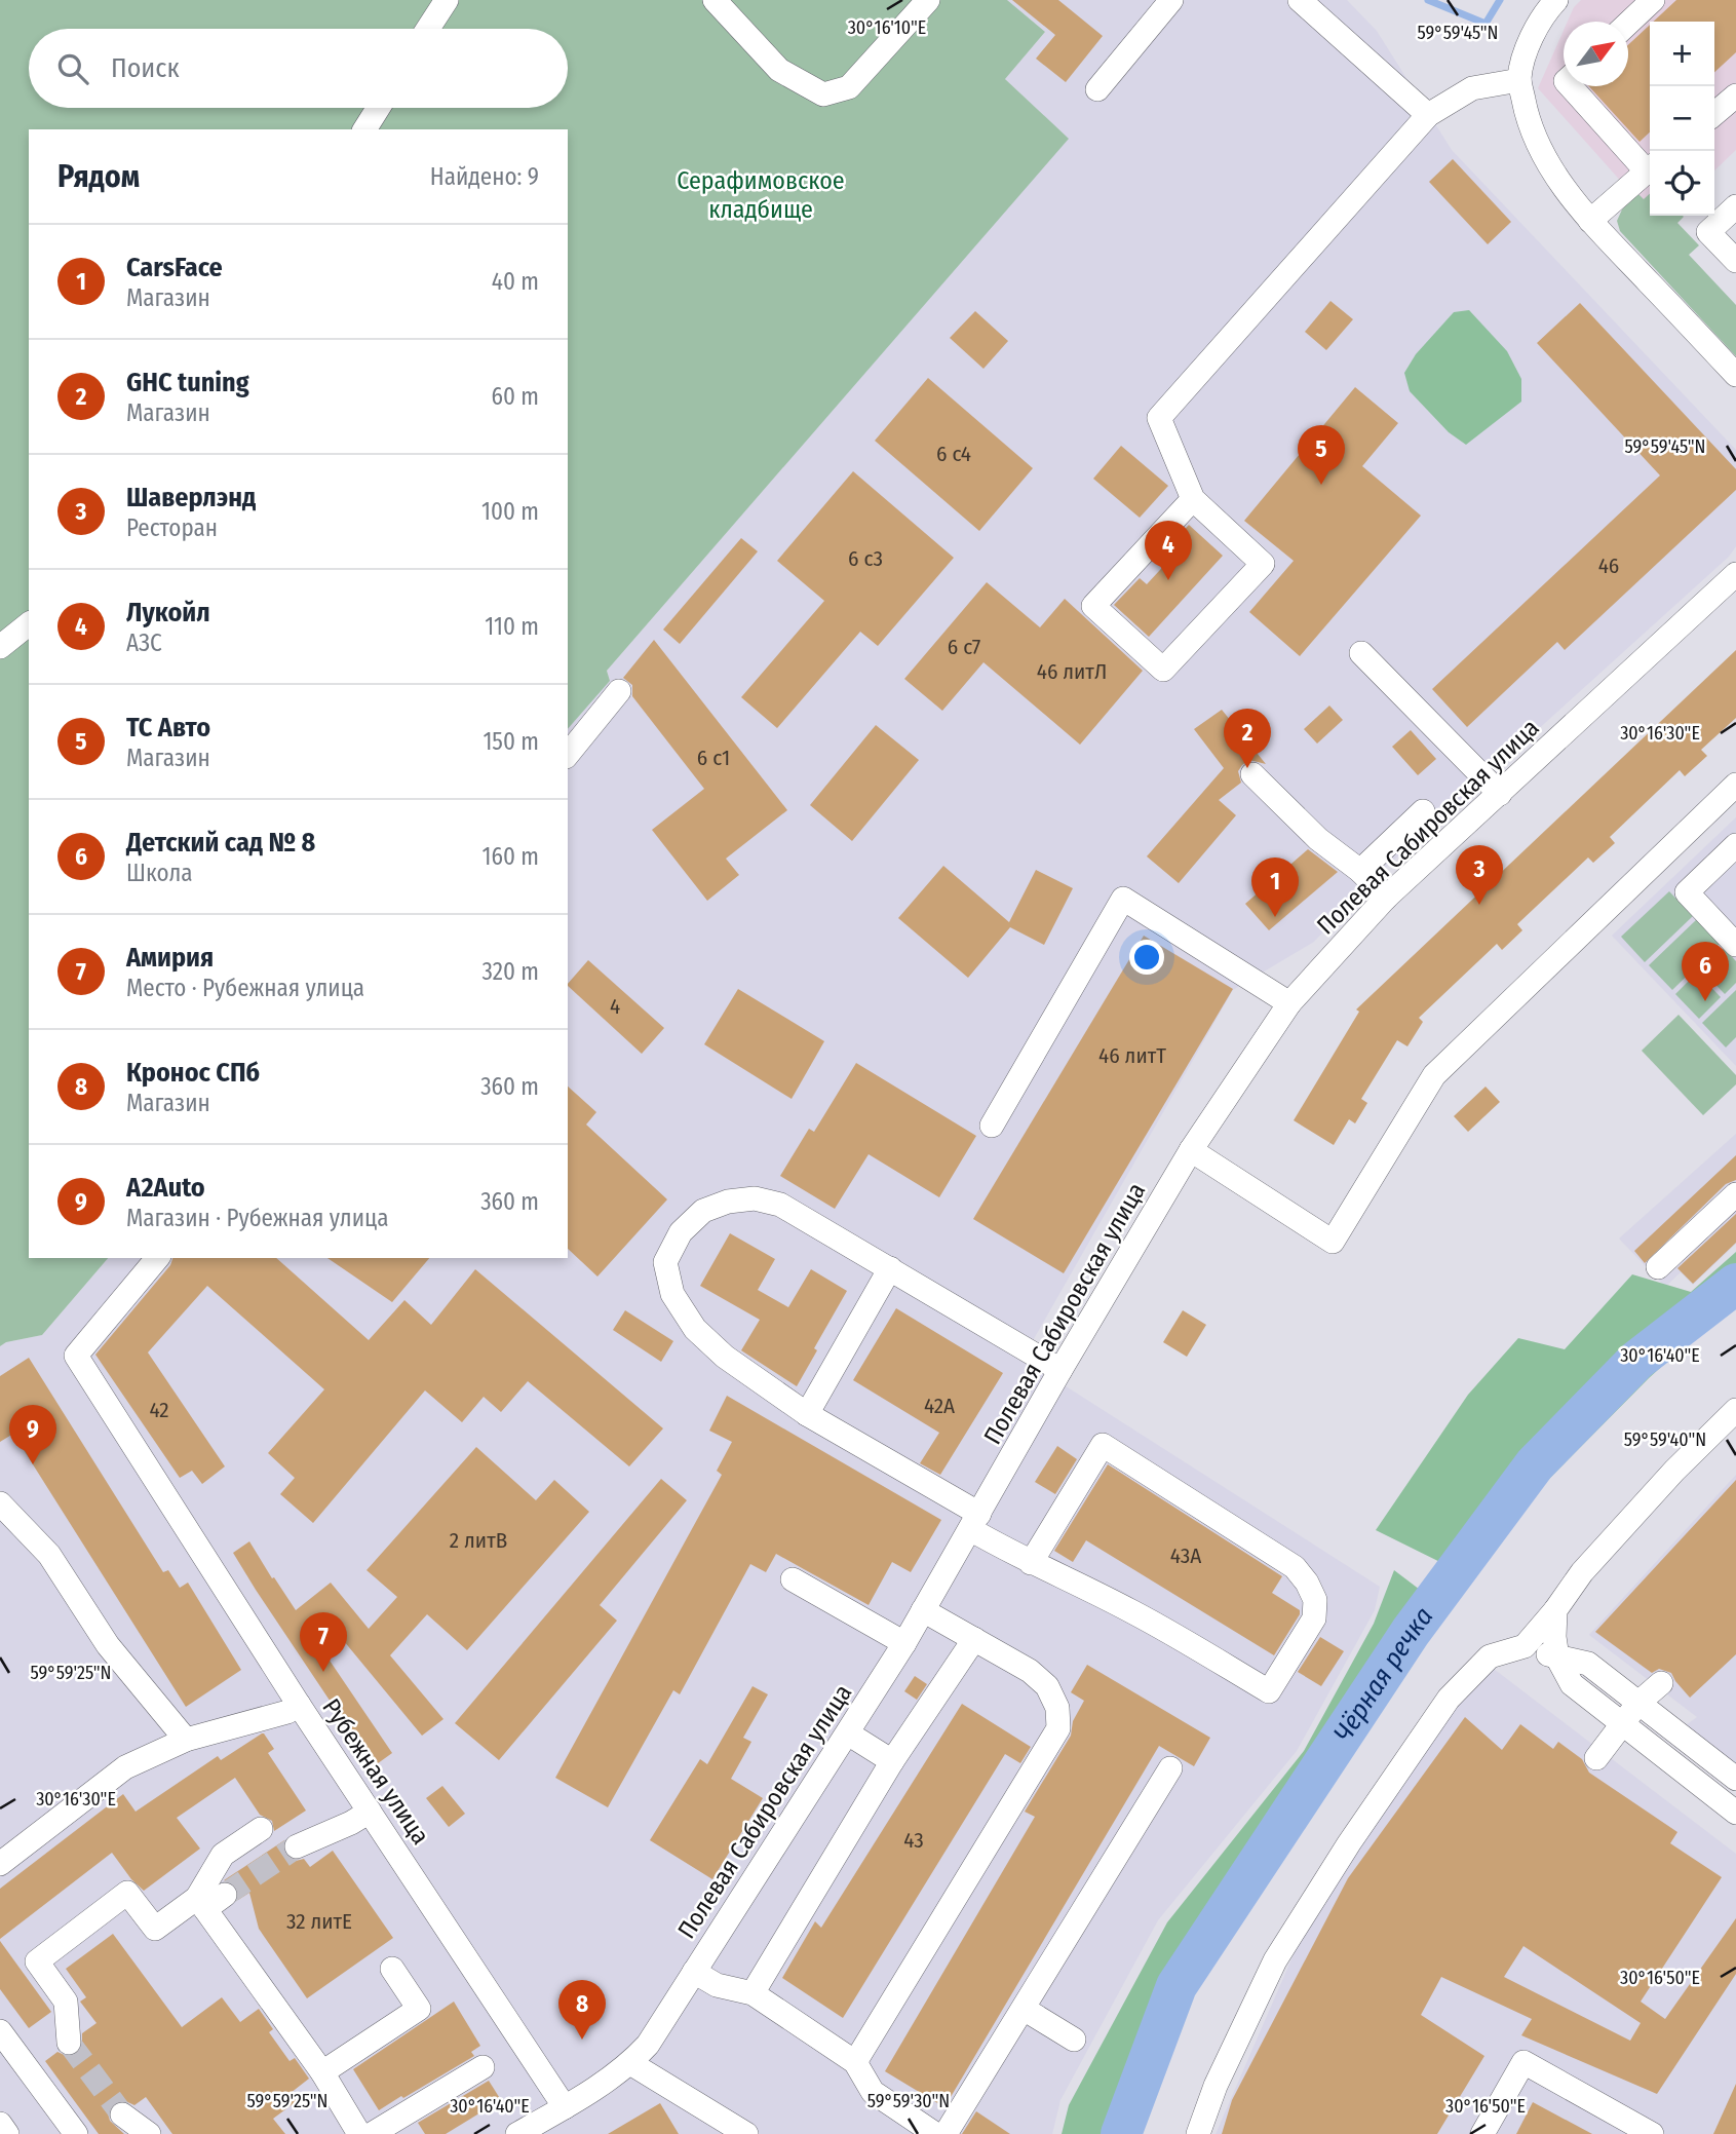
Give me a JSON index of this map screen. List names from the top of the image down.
{
  "streets": {
    "street": ["Полевая Сабировская улица", "Рубежная улица"]
  },
  "crossings": [
    ["Полевая Сабировская улица", "Рубежная улица"]
  ],
  "water": ["Чёрная речка"],
  "parks": ["Серафимовское кладбище"],
  "house_numbers": [
    "6 с4",
    "6 с3",
    "46",
    "6 с7",
    "46 литЛ",
    "6 с1",
    "4",
    "46 литТ",
    "42А",
    "42",
    "2 литВ",
    "43А",
    "43",
    "32 литЕ"
  ],
  "north": "top right",
  "page": {
    "map_buttons": ["+", "−"],
    "search": "Поиск",
    "heading": ["Рядом", "Найдено: 9"],
    "list": [
      {
        "mark": "1",
        "name": "CarsFace",
        "note": "Магазин",
        "value": "40 m"
      },
      {
        "mark": "2",
        "name": "GHC tuning",
        "note": "Магазин",
        "value": "60 m"
      },
      {
        "mark": "3",
        "name": "Шаверлэнд",
        "note": "Ресторан",
        "value": "100 m"
      },
      {
        "mark": "4",
        "name": "Лукойл",
        "note": "АЗС",
        "value": "110 m"
      },
      {
        "mark": "5",
        "name": "ТС Авто",
        "note": "Магазин",
        "value": "150 m"
      },
      {
        "mark": "6",
        "name": "Детский сад № 8",
        "note": "Школа",
        "value": "160 m"
      },
      {
        "mark": "7",
        "name": "Амирия",
        "note": "Место · Рубежная улица",
        "value": "320 m"
      },
      {
        "mark": "8",
        "name": "Кронос СПб",
        "note": "Магазин",
        "value": "360 m"
      },
      {
        "mark": "9",
        "name": "A2Auto",
        "note": "Магазин · Рубежная улица",
        "value": "360 m"
      }
    ],
    "pins": [
      "5",
      "4",
      "2",
      "3",
      "1",
      "6",
      "9",
      "7",
      "8"
    ]
  },
  "coordinates": [
    "30°16'10\"E",
    "59°59'45\"N",
    "30°16'30\"E",
    "30°16'40\"E",
    "59°59'40\"N",
    "59°59'25\"N",
    "30°16'50\"E",
    "59°59'30\"N"
  ]
}
